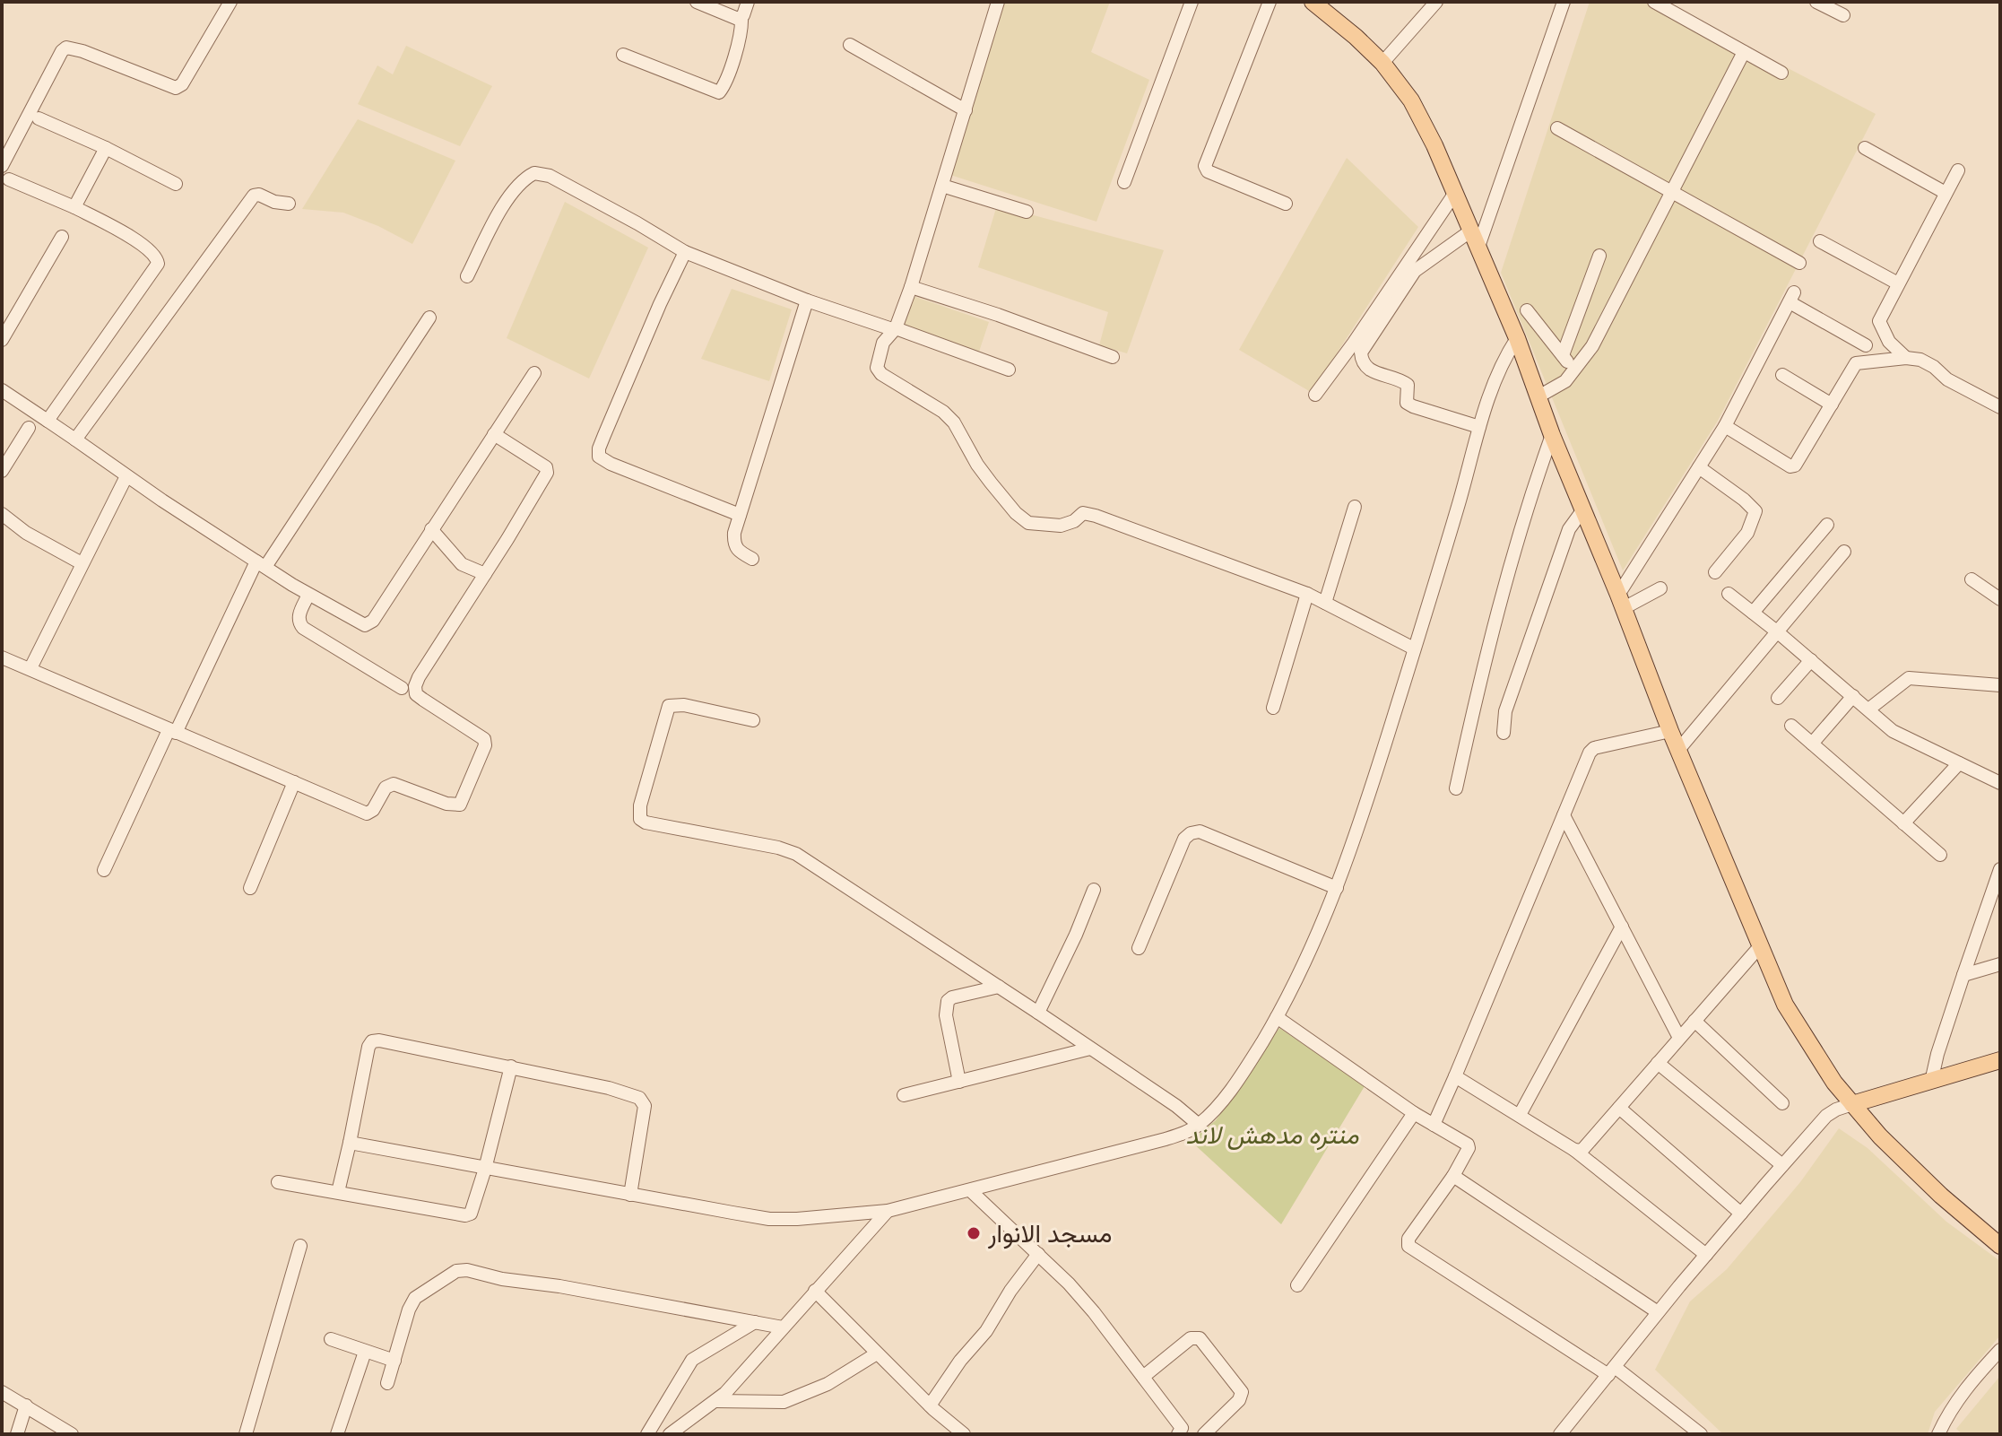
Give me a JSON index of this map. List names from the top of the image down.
{
  "parks": ["منتره مدهش لاند"],
  "places": ["مسجد الانوار"]
}
